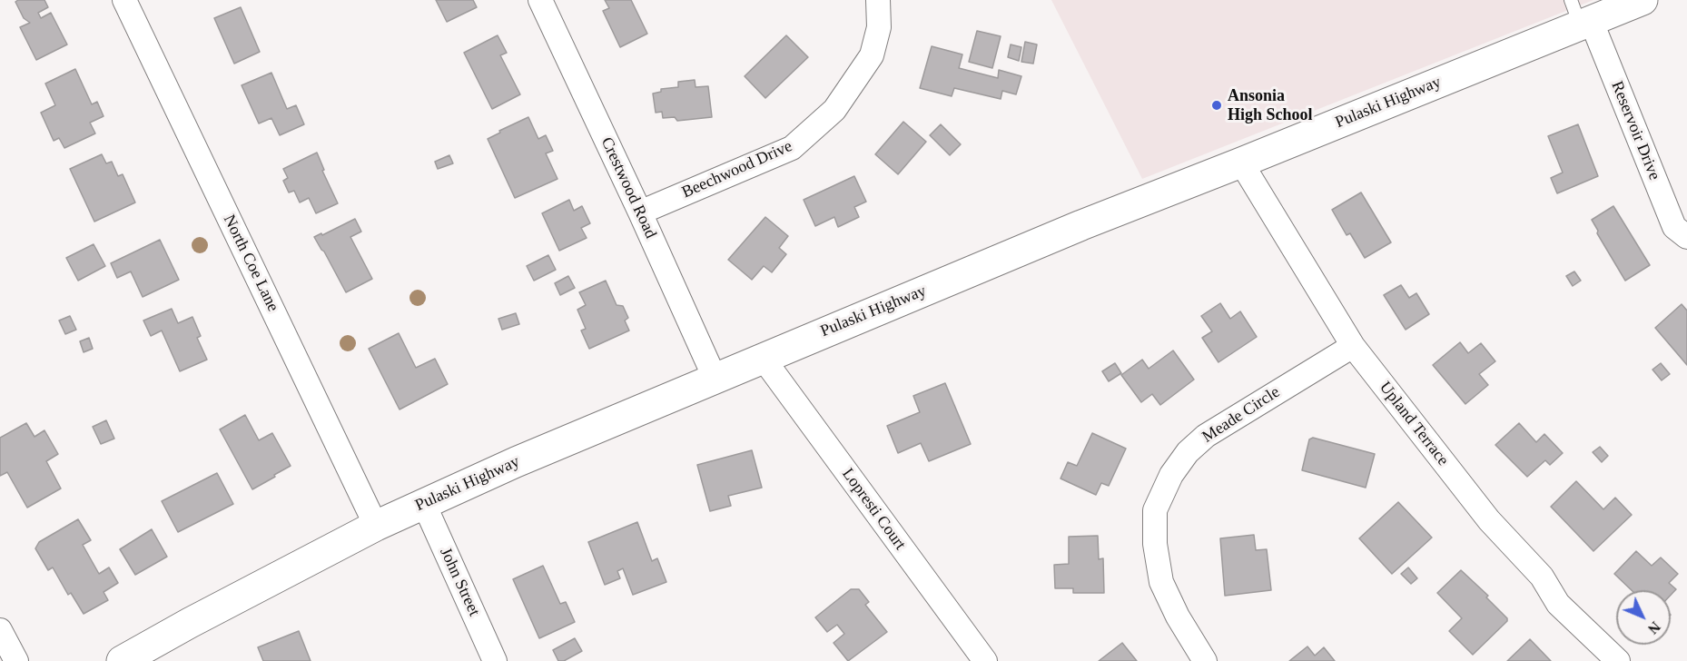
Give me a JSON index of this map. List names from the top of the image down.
{
  "streets": {
    "main road": ["Pulaski Highway"],
    "street": [
      "Reservoir Drive",
      "Beechwood Drive",
      "Crestwood Road",
      "North Coe Lane",
      "Meade Circle",
      "Upland Terrace",
      "Lopresti Court",
      "John Street"
    ]
  },
  "crossings": [
    ["Pulaski Highway", "Reservoir Drive"],
    ["Pulaski Highway", "Crestwood Road"],
    ["Pulaski Highway", "North Coe Lane"],
    ["Pulaski Highway", "Upland Terrace"],
    ["Pulaski Highway", "Lopresti Court"],
    ["Pulaski Highway", "John Street"],
    ["Beechwood Drive", "Crestwood Road"],
    ["Meade Circle", "Upland Terrace"]
  ],
  "places": ["Ansonia High School"],
  "north": "bottom right"
}
